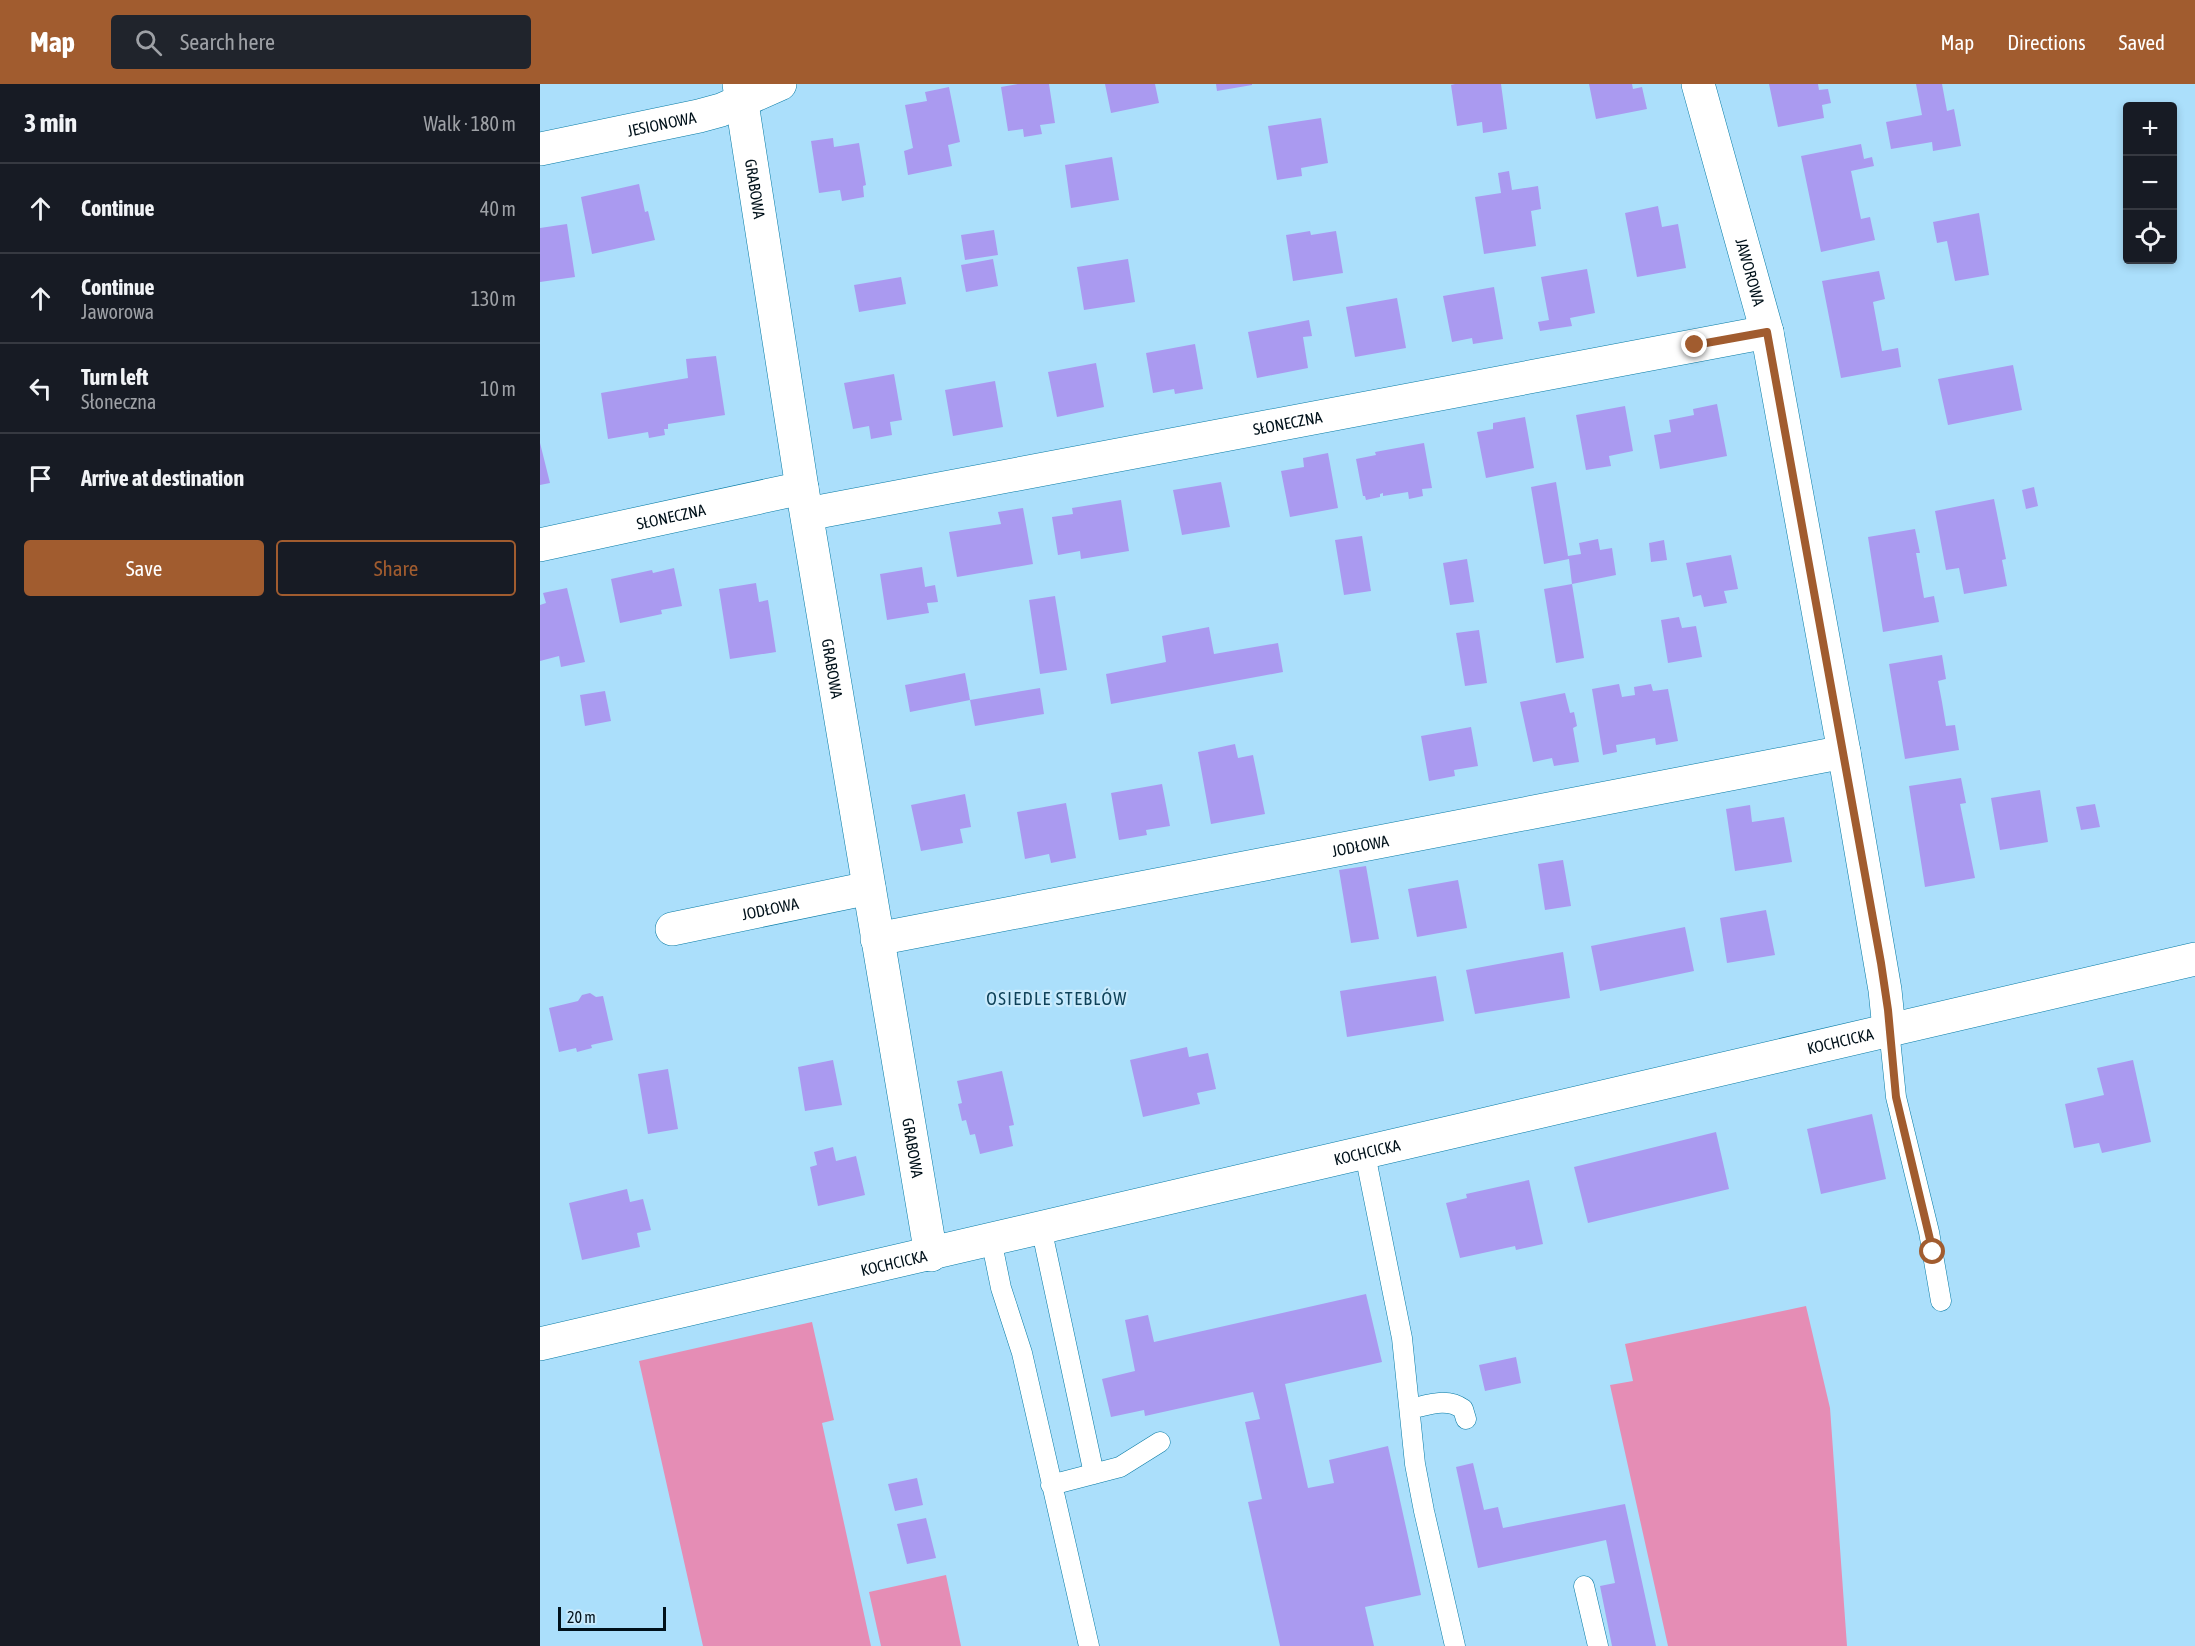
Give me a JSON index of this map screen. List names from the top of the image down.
{
  "streets": {
    "street": [
      "JESIONOWA",
      "GRABOWA",
      "JAWOROWA",
      "SŁONECZNA",
      "JODŁOWA",
      "KOCHCICKA"
    ]
  },
  "crossings": [
    ["JESIONOWA", "GRABOWA"],
    ["GRABOWA", "SŁONECZNA"],
    ["GRABOWA", "JODŁOWA"],
    ["GRABOWA", "KOCHCICKA"],
    ["JAWOROWA", "SŁONECZNA"],
    ["JAWOROWA", "JODŁOWA"],
    ["JAWOROWA", "KOCHCICKA"]
  ],
  "districts": ["OSIEDLE STEBLÓW"],
  "scale_bar": "20 m",
  "page": {
    "header": "Map",
    "search": "Search here",
    "nav": ["Map", "Directions", "Saved"],
    "heading": ["3 min", "Walk · 180 m"],
    "map_buttons": ["+", "−"],
    "list": [
      ["Continue", "40 m"],
      ["Continue", "Jaworowa", "130 m"],
      ["Turn left", "Słoneczna", "10 m"],
      "Arrive at destination"
    ],
    "buttons": ["Save", "Share"],
    "scale": "20 m"
  }
}
